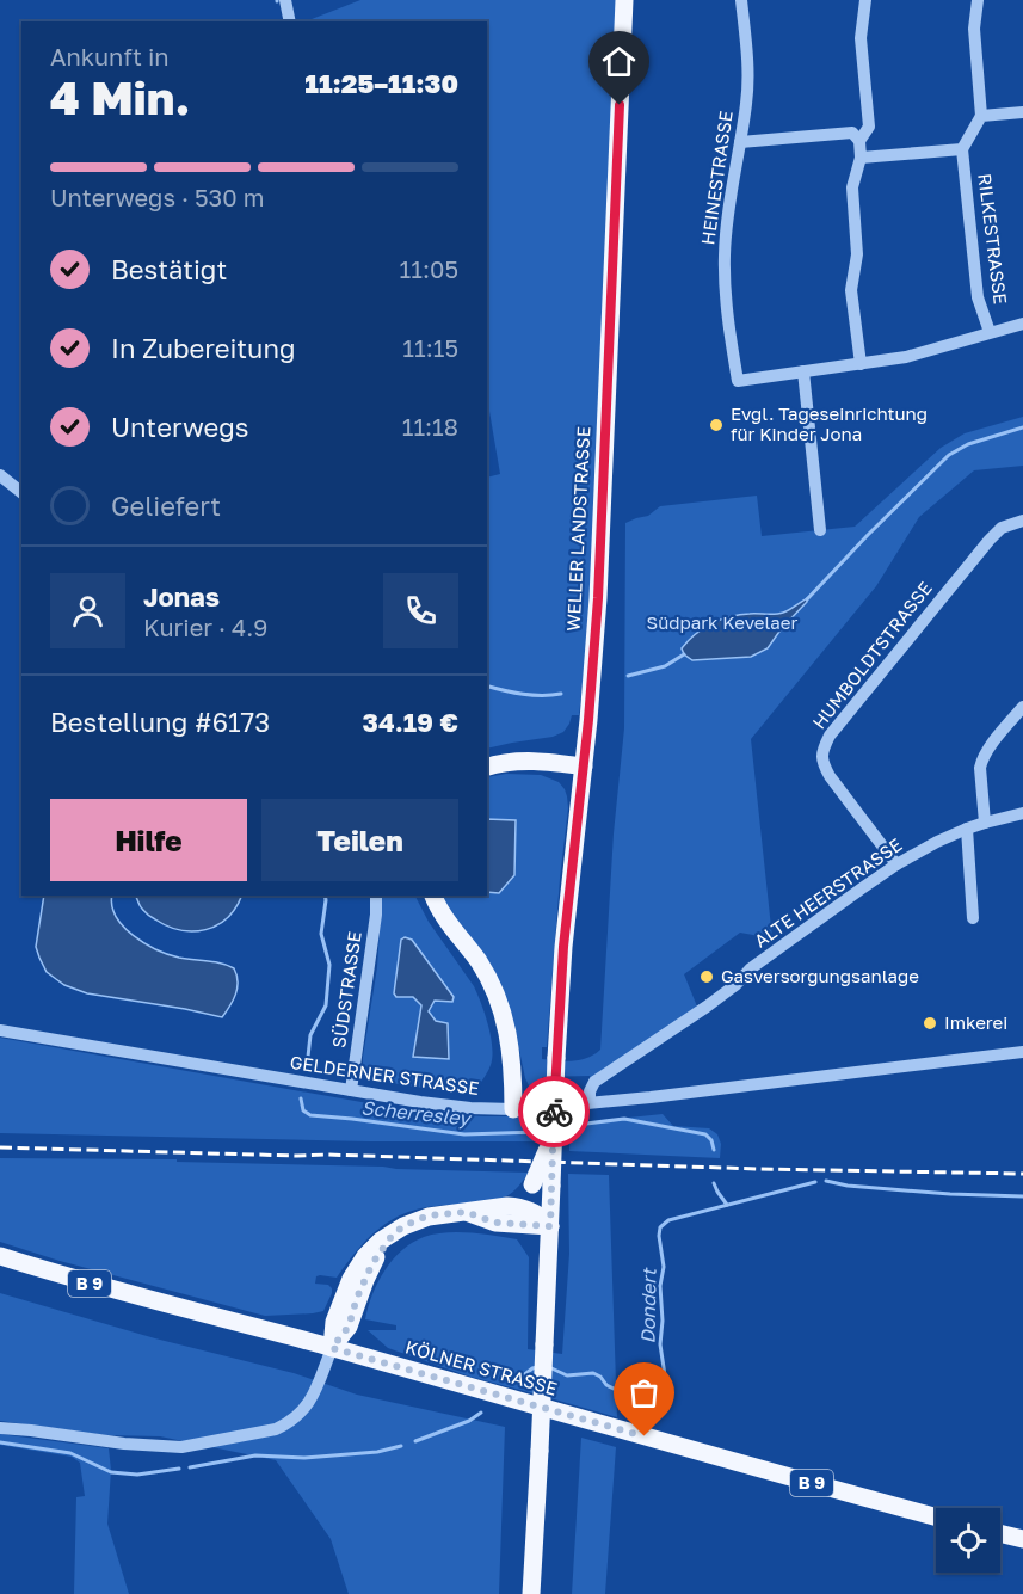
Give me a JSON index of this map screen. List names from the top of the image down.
{
  "streets": {
    "main road": ["WELLER LANDSTRASSE", "B 9", "KÖLNER STRASSE"],
    "street": [
      "HEINESTRASSE",
      "RILKESTRASSE",
      "HUMBOLDTSTRASSE",
      "ALTE HEERSTRASSE",
      "SÜDSTRASSE",
      "GELDERNER STRASSE"
    ]
  },
  "crossings": [
    ["HEINESTRASSE", "RILKESTRASSE"],
    ["HUMBOLDTSTRASSE", "ALTE HEERSTRASSE"],
    ["ALTE HEERSTRASSE", "GELDERNER STRASSE"],
    ["SÜDSTRASSE", "GELDERNER STRASSE"]
  ],
  "water": ["Scherresley", "Dondert"],
  "parks": ["Südpark Kevelaer"],
  "places": ["Evgl. Tageseinrichtung für Kinder Jona", "Gasversorgungsanlage", "Imkerei"],
  "page": {
    "heading": ["4 Min.", "Ankunft in", "11:25–11:30"],
    "panel": [
      "Jonas",
      "Kurier · 4.9",
      "Bestellung #6173",
      "34.19 €"
    ],
    "bar": "Unterwegs · 530 m",
    "list": [
      ["Bestätigt", "11:05"],
      ["In Zubereitung", "11:15"],
      ["Unterwegs", "11:18"],
      "Geliefert"
    ],
    "buttons": ["Hilfe", "Teilen"]
  }
}
